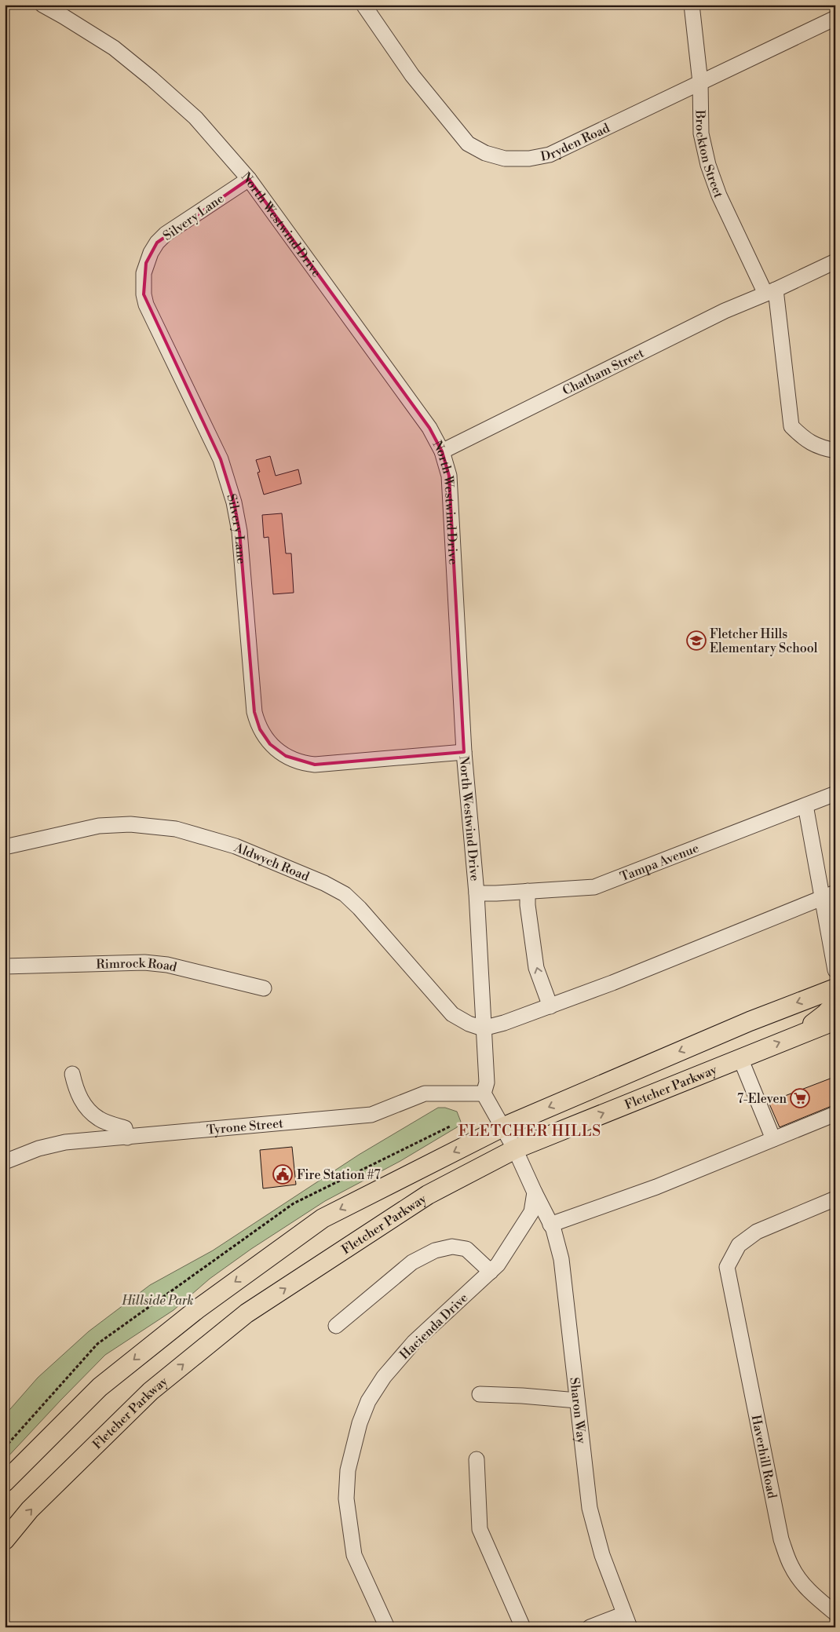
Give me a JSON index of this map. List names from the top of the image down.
{
  "streets": {
    "main road": ["Fletcher Parkway"],
    "street": [
      "Dryden Road",
      "Brockton Street",
      "Silvery Lane",
      "North Westwind Drive",
      "Chatham Street",
      "Aldwych Road",
      "Tampa Avenue",
      "Rimrock Road",
      "Tyrone Street",
      "Hacienda Drive",
      "Sharon Way",
      "Haverhill Road"
    ]
  },
  "crossings": [
    ["Dryden Road", "Brockton Street"],
    ["Brockton Street", "Chatham Street"],
    ["Silvery Lane", "North Westwind Drive"],
    ["North Westwind Drive", "Chatham Street"],
    ["North Westwind Drive", "Aldwych Road"],
    ["North Westwind Drive", "Tampa Avenue"],
    ["North Westwind Drive", "Tyrone Street"],
    ["Hacienda Drive", "Sharon Way"]
  ],
  "districts": ["FLETCHER HILLS"],
  "parks": ["Hillside Park"],
  "places": {
    "school or university": ["Fletcher Hills Elementary School"],
    "supermarket": ["7-Eleven"],
    "public building": ["Fire Station #7"]
  }
}
